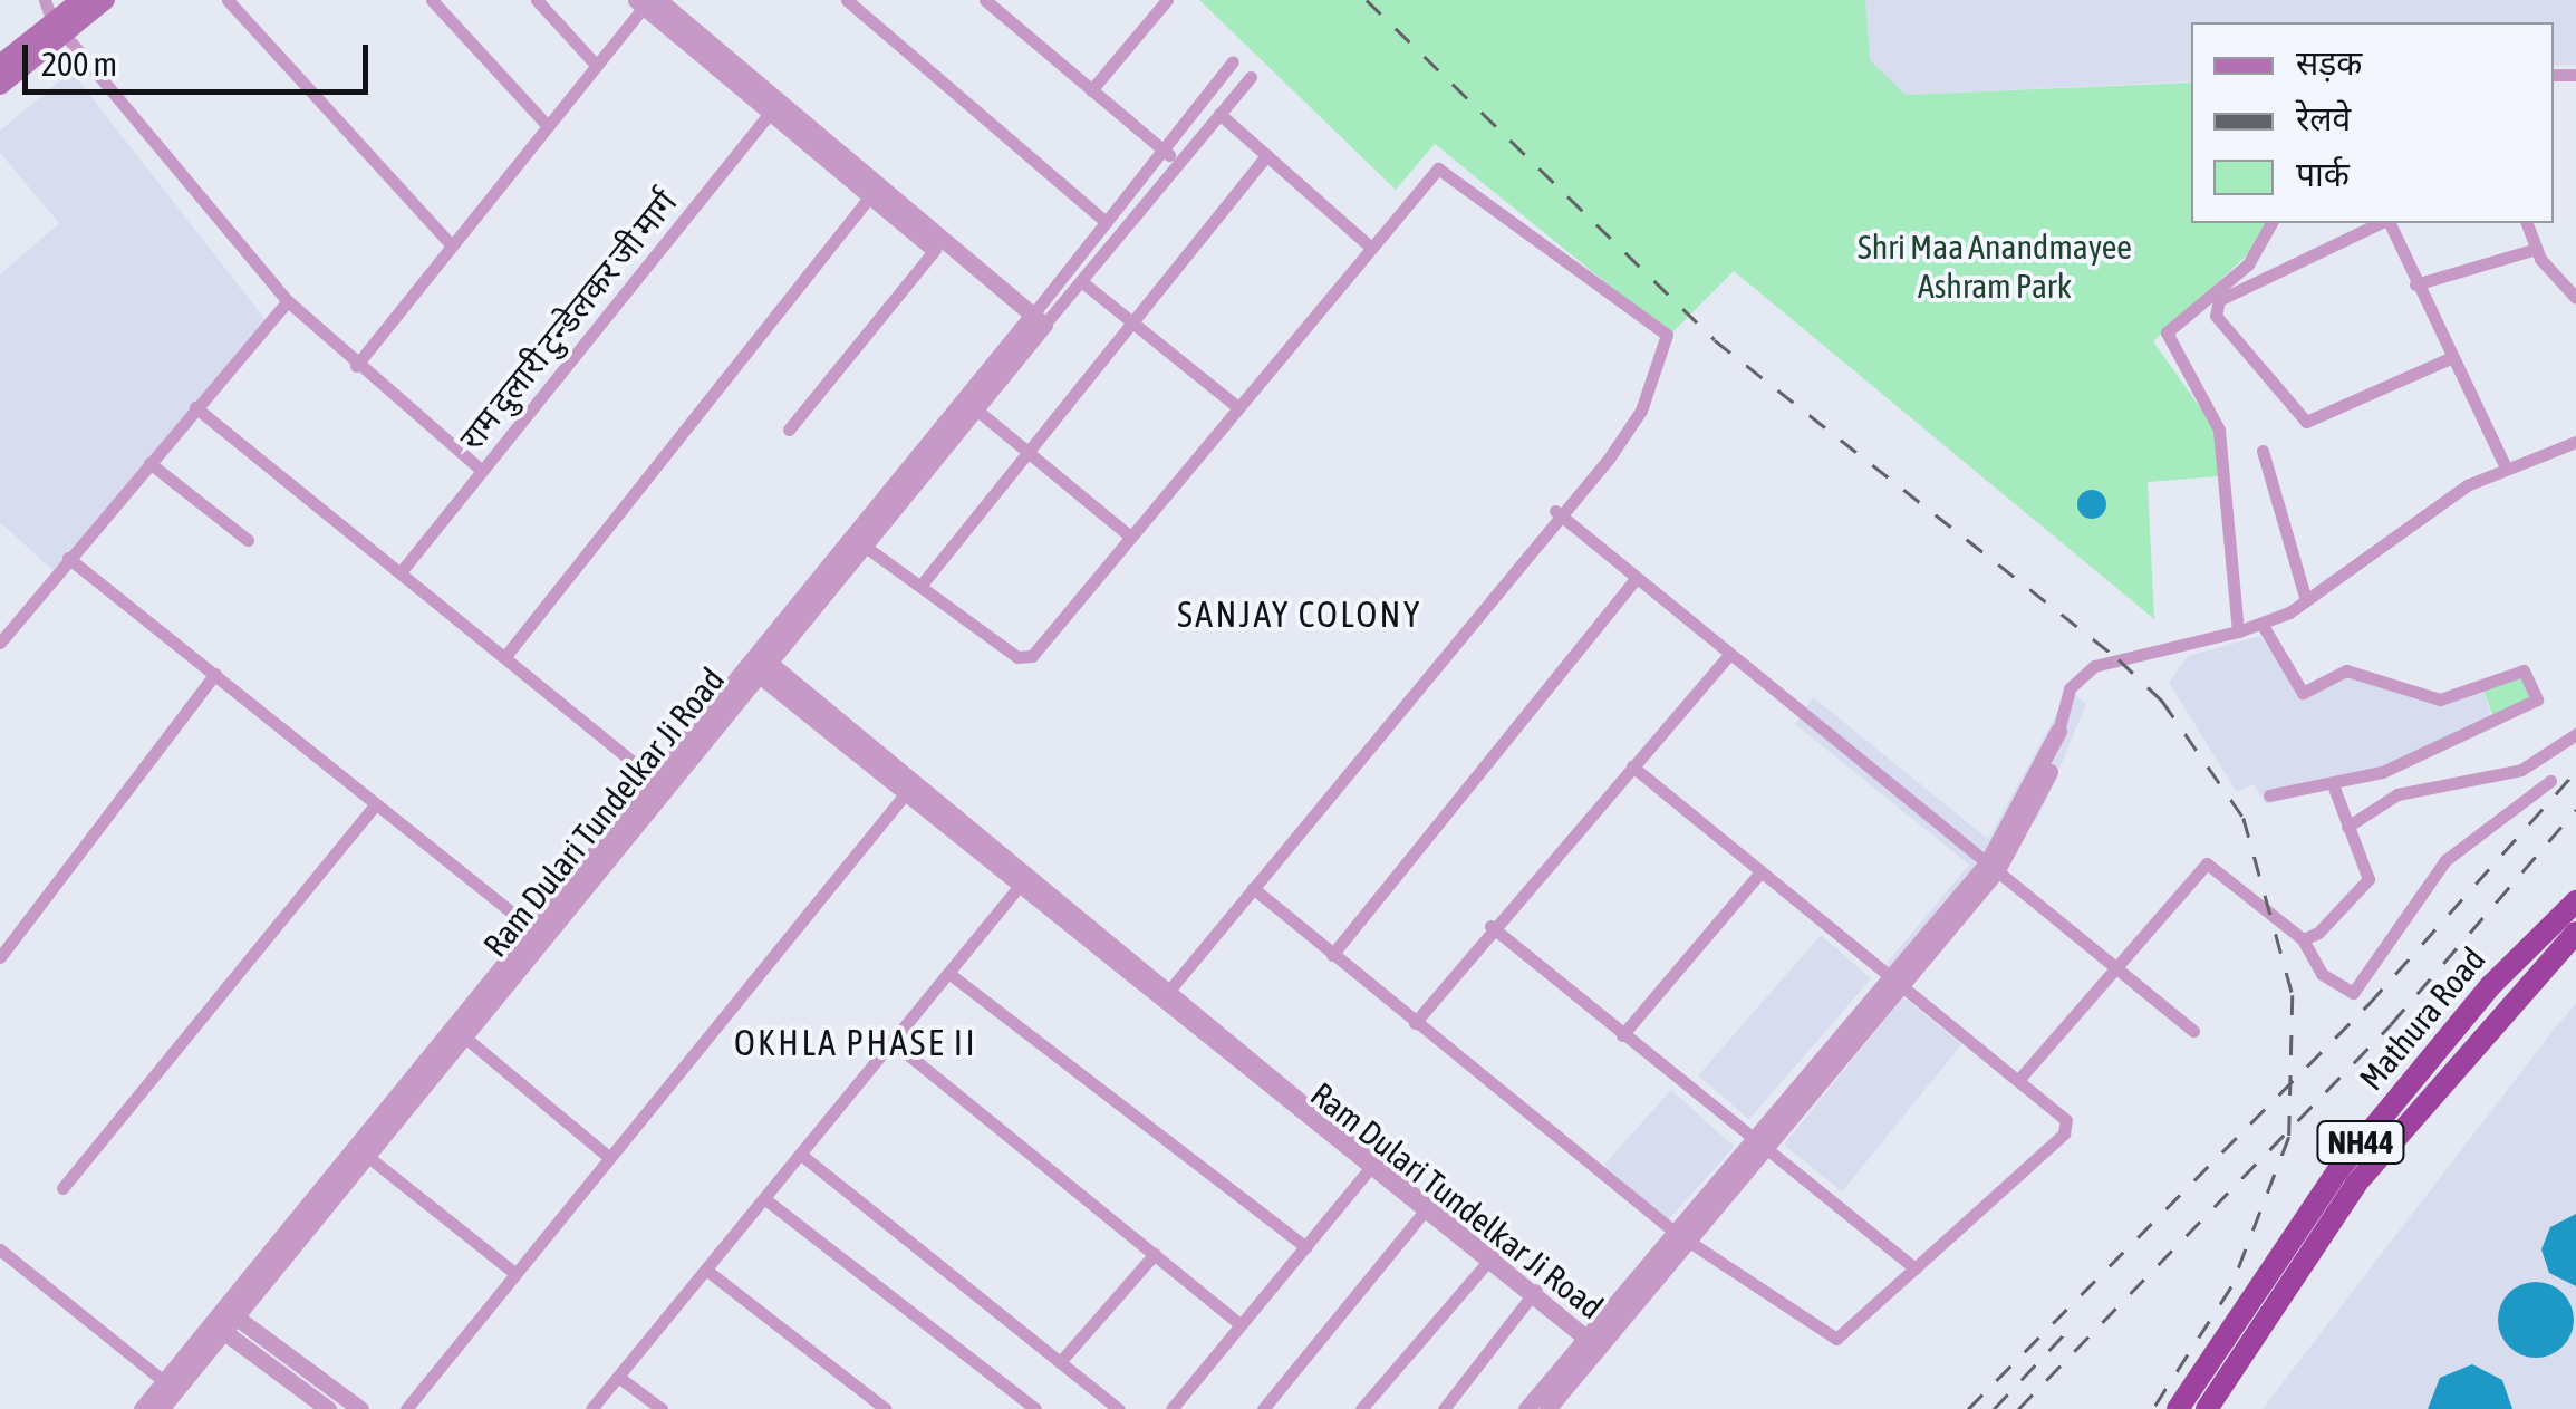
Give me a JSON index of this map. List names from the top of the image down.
{
  "streets": {
    "highway": ["Mathura Road", "NH44"],
    "street": ["राम दुलारी टुन्डेलकर जी मार्ग", "Ram Dulari Tundelkar Ji Road"]
  },
  "districts": ["SANJAY COLONY", "OKHLA PHASE II"],
  "parks": ["Shri Maa Anandmayee Ashram Park"],
  "legend": ["सड़क", "रेलवे", "पार्क"],
  "scale_bar": "200 m"
}
